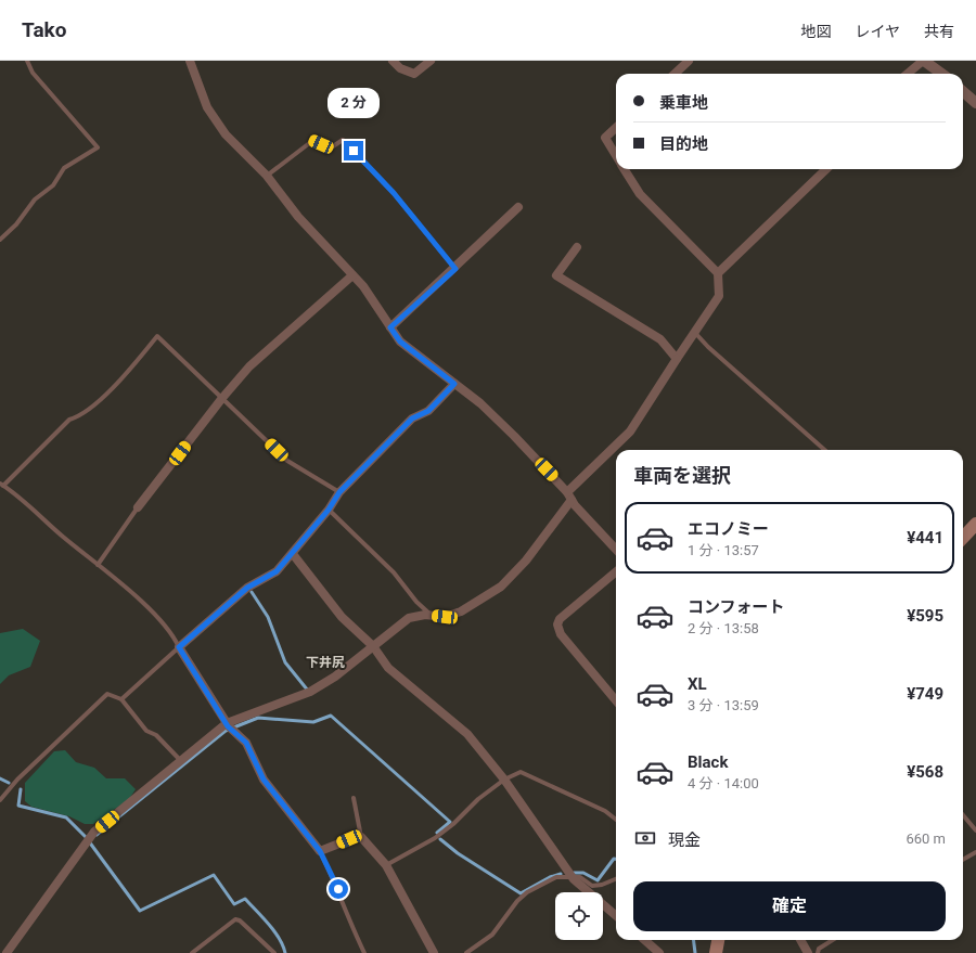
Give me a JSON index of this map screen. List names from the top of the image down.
{
  "districts": ["下井尻"],
  "page": {
    "header": "Tako",
    "nav": ["地図", "レイヤ", "共有"],
    "banner": ["乗車地", "目的地"],
    "bubble": "2 分",
    "heading": "車両を選択",
    "list": [
      {
        "name": "エコノミー",
        "note": "1 分 · 13:57",
        "value": "¥441"
      },
      {
        "name": "コンフォート",
        "note": "2 分 · 13:58",
        "value": "¥595"
      },
      {
        "name": "XL",
        "note": "3 分 · 13:59",
        "value": "¥749"
      },
      {
        "name": "Black",
        "note": "4 分 · 14:00",
        "value": "¥568"
      }
    ],
    "pay": ["現金", "660 m"],
    "buttons": "確定"
  }
}
